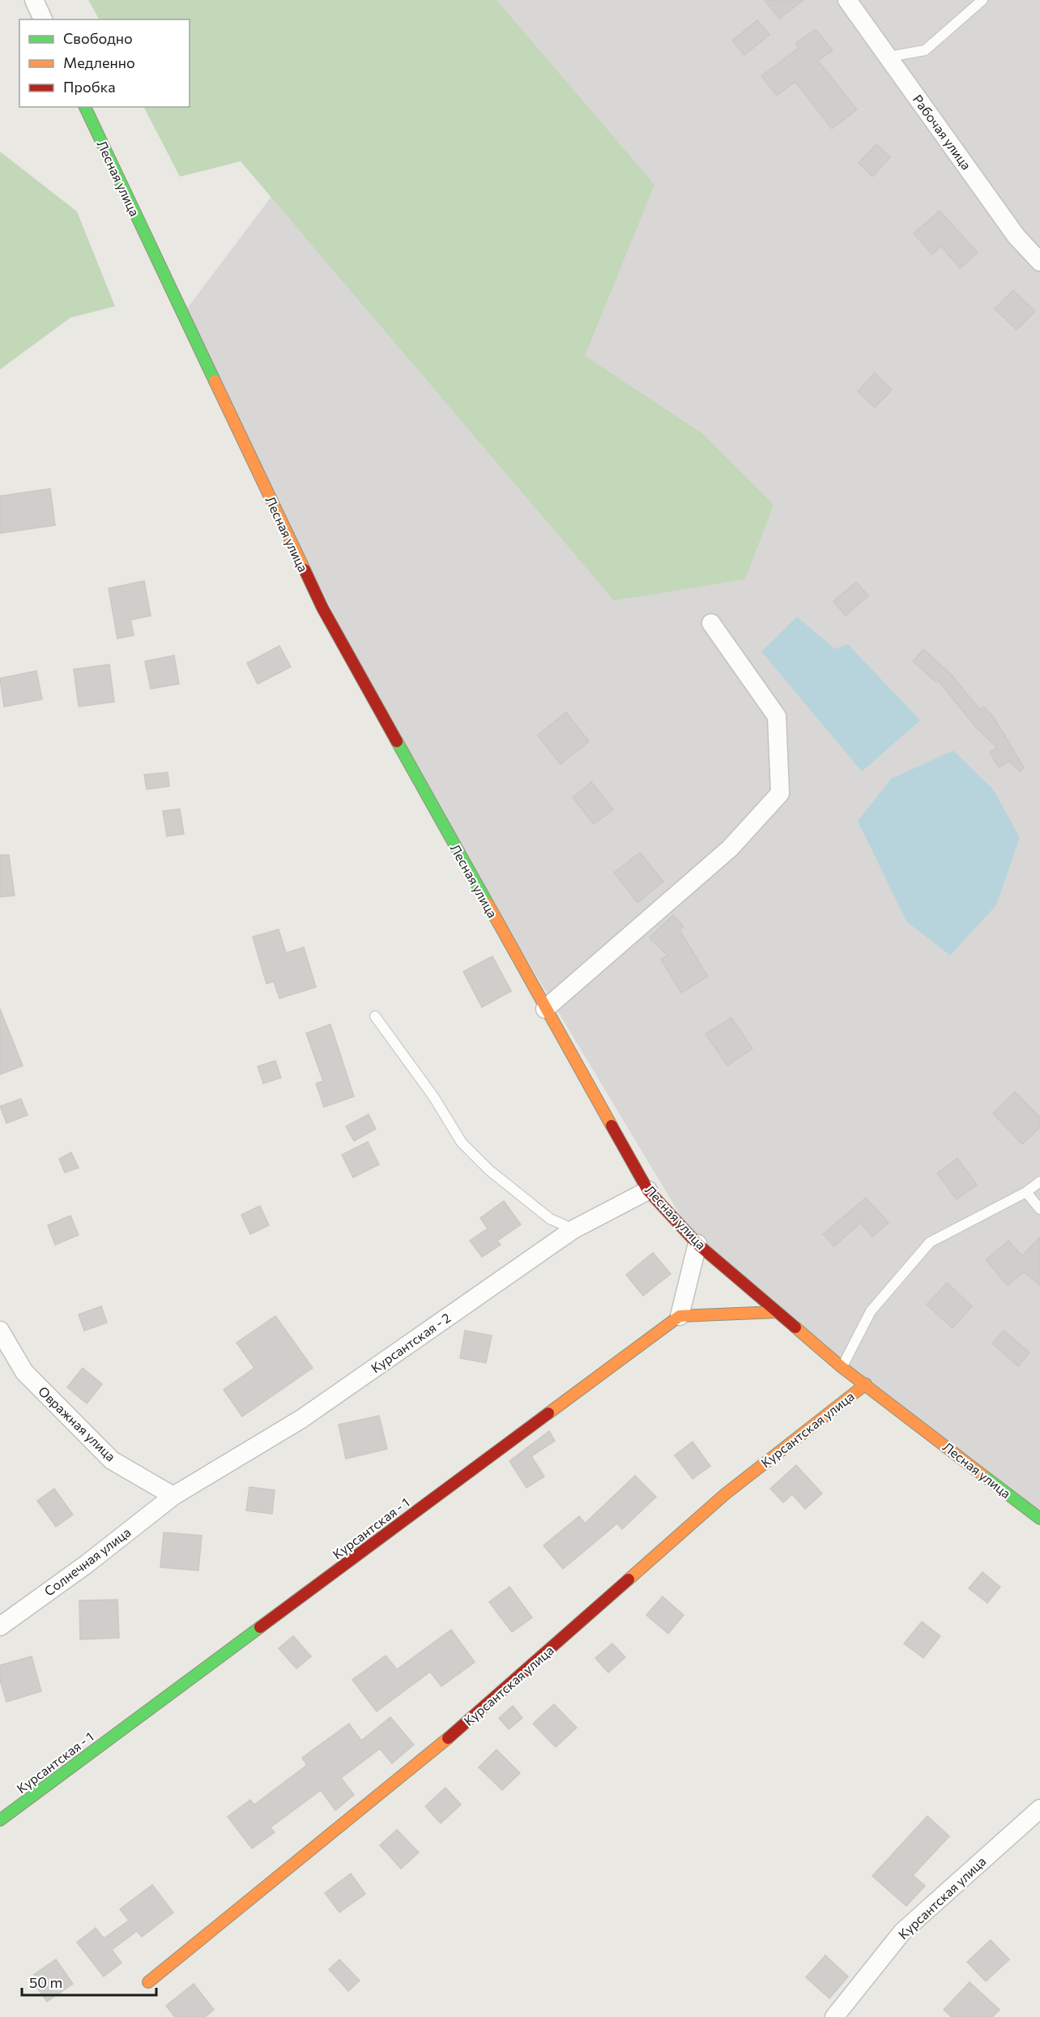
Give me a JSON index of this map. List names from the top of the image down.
{
  "streets": {
    "street": [
      "Рабочая улица",
      "Лесная улица",
      "Курсантская - 2",
      "Овражная улица",
      "Курсантская улица",
      "Курсантская - 1",
      "Солнечная улица"
    ]
  },
  "crossings": [
    ["Лесная улица", "Курсантская - 2"],
    ["Лесная улица", "Курсантская улица"],
    ["Курсантская - 2", "Овражная улица"],
    ["Курсантская - 2", "Солнечная улица"],
    ["Овражная улица", "Солнечная улица"]
  ],
  "legend": ["Свободно", "Медленно", "Пробка"],
  "scale_bar": "50 m"
}
